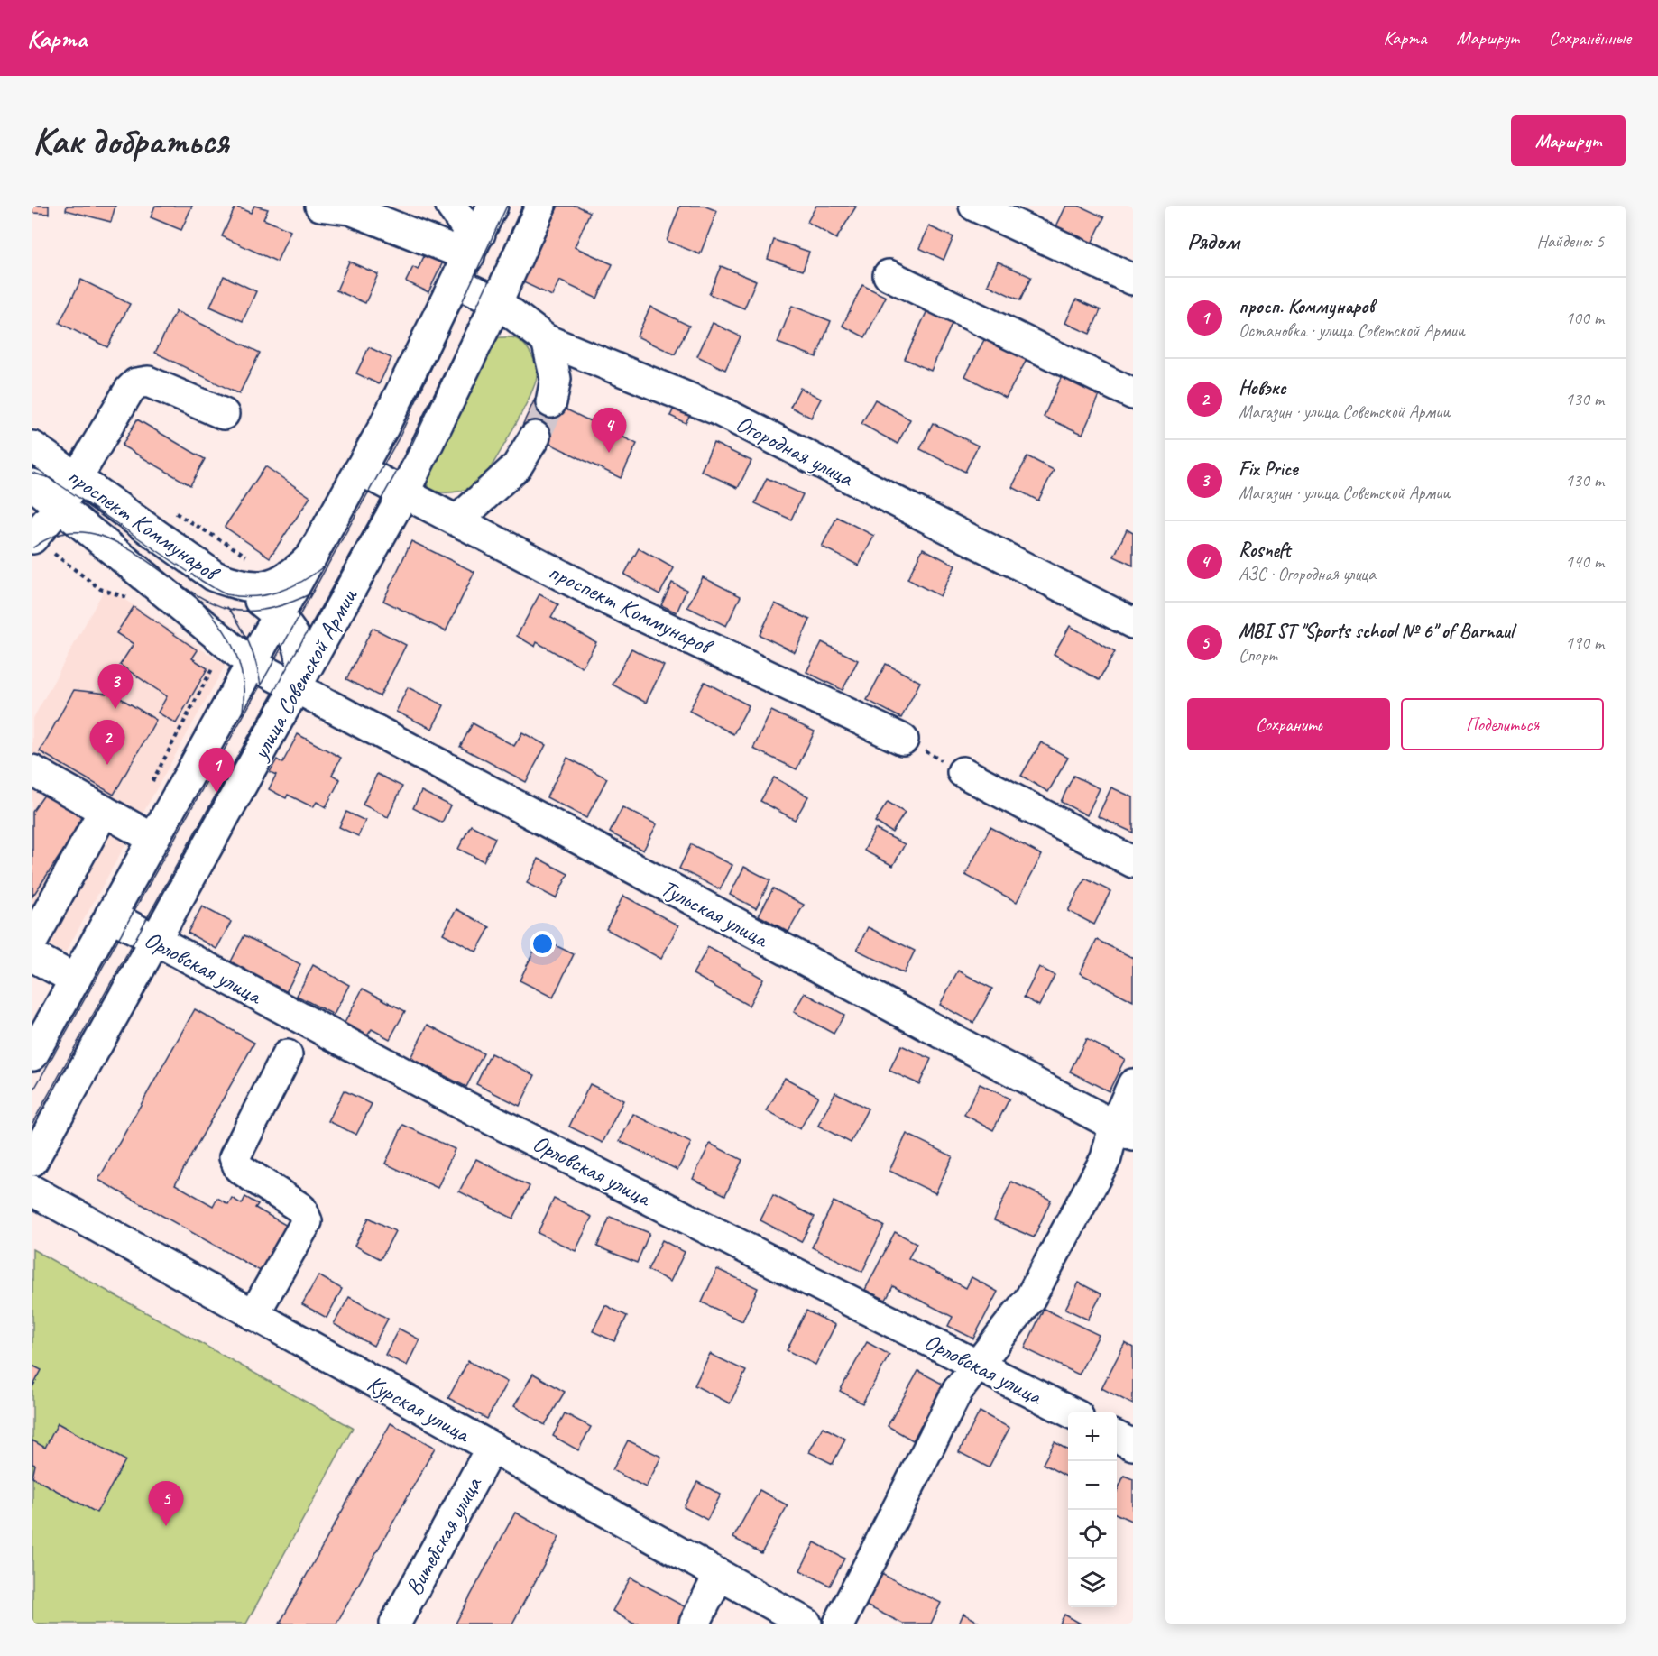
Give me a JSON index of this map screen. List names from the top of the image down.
{
  "streets": {
    "street": [
      "Огородная улица",
      "проспект Коммунаров",
      "улица Советской Армии",
      "Тульская улица",
      "Орловская улица",
      "Курская улица",
      "Витебская улица"
    ]
  },
  "crossings": [
    ["Огородная улица", "улица Советской Армии"],
    ["проспект Коммунаров", "улица Советской Армии"],
    ["проспект Коммунаров", "Тульская улица"],
    ["улица Советской Армии", "Тульская улица"],
    ["улица Советской Армии", "Орловская улица"],
    ["Курская улица", "Витебская улица"]
  ],
  "page": {
    "header": "Карта",
    "nav": ["Карта", "Маршрут", "Сохранённые"],
    "buttons": [
      "Маршрут",
      ["Сохранить", "Поделиться"]
    ],
    "title": "Как добраться",
    "heading": ["Рядом", "Найдено: 5"],
    "list": [
      {
        "mark": "1",
        "name": "просп. Коммунаров",
        "note": "Остановка · улица Советской Армии",
        "value": "100 m"
      },
      {
        "mark": "2",
        "name": "Новэкс",
        "note": "Магазин · улица Советской Армии",
        "value": "130 m"
      },
      {
        "mark": "3",
        "name": "Fix Price",
        "note": "Магазин · улица Советской Армии",
        "value": "130 m"
      },
      {
        "mark": "4",
        "name": "Rosneft",
        "note": "АЗС · Огородная улица",
        "value": "140 m"
      },
      {
        "mark": "5",
        "name": "MBI ST \"Sports school № 6\" of Barnaul",
        "note": "Спорт",
        "value": "190 m"
      }
    ],
    "pins": [
      "4",
      "3",
      "2",
      "1",
      "5"
    ],
    "map_buttons": ["+", "−"]
  }
}
